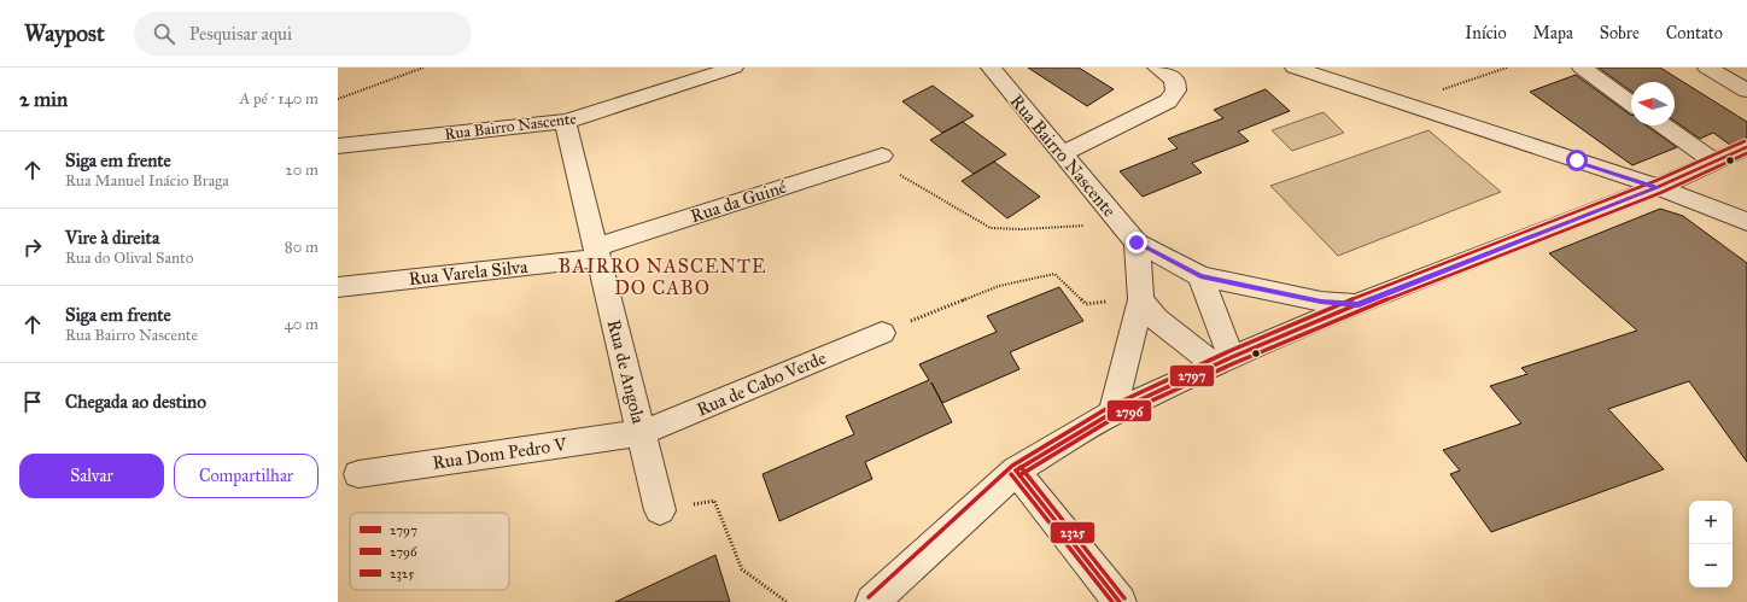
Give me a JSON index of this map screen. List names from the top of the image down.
{
  "streets": {
    "street": [
      "Rua Bairro Nascente",
      "Rua da Guiné",
      "Rua Varela Silva",
      "Rua de Angola",
      "Rua de Cabo Verde",
      "Rua Dom Pedro V"
    ]
  },
  "crossings": [
    ["Rua Bairro Nascente", "Rua de Angola"],
    ["Rua da Guiné", "Rua Varela Silva"],
    ["Rua da Guiné", "Rua de Angola"],
    ["Rua Varela Silva", "Rua de Angola"],
    ["Rua de Angola", "Rua de Cabo Verde"],
    ["Rua de Angola", "Rua Dom Pedro V"],
    ["Rua de Cabo Verde", "Rua Dom Pedro V"]
  ],
  "districts": ["BAIRRO NASCENTE DO CABO"],
  "lines": ["transit line 2325", "transit line 2797", "transit line 2796"],
  "legend": ["2797", "2796", "2325"],
  "north": "left",
  "page": {
    "header": "Waypost",
    "search": "Pesquisar aqui",
    "nav": [
      "Início",
      "Mapa",
      "Sobre",
      "Contato"
    ],
    "heading": ["2 min", "A pé · 140 m"],
    "list": [
      ["Siga em frente", "Rua Manuel Inácio Braga", "20 m"],
      ["Vire à direita", "Rua do Olival Santo", "80 m"],
      ["Siga em frente", "Rua Bairro Nascente", "40 m"],
      "Chegada ao destino"
    ],
    "buttons": ["Salvar", "Compartilhar"],
    "map_buttons": ["+", "−"]
  }
}
